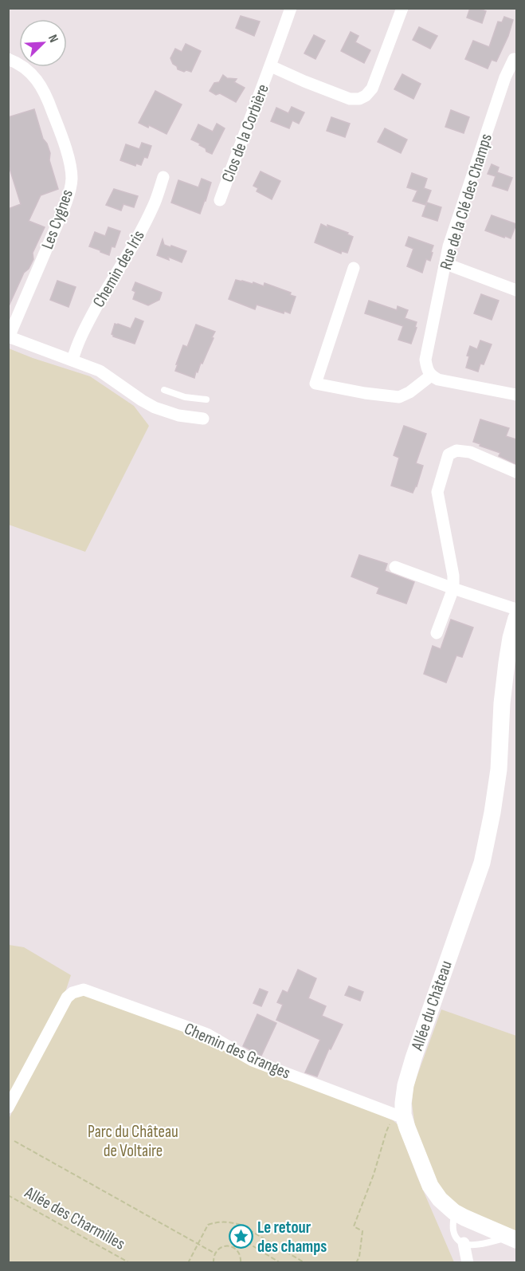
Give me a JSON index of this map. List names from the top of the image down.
{
  "streets": {
    "street": [
      "Clos de la Corbière",
      "Rue de la Clé des Champs",
      "Les Cygnes",
      "Chemin des Iris",
      "Allée du Château",
      "Chemin des Granges"
    ],
    "path": ["Allée des Charmilles"]
  },
  "crossings": [
    ["Allée du Château", "Chemin des Granges"]
  ],
  "parks": ["Parc du Château de Voltaire"],
  "places": {
    "place": ["Le retour des champs"]
  },
  "north": "top right"
}
